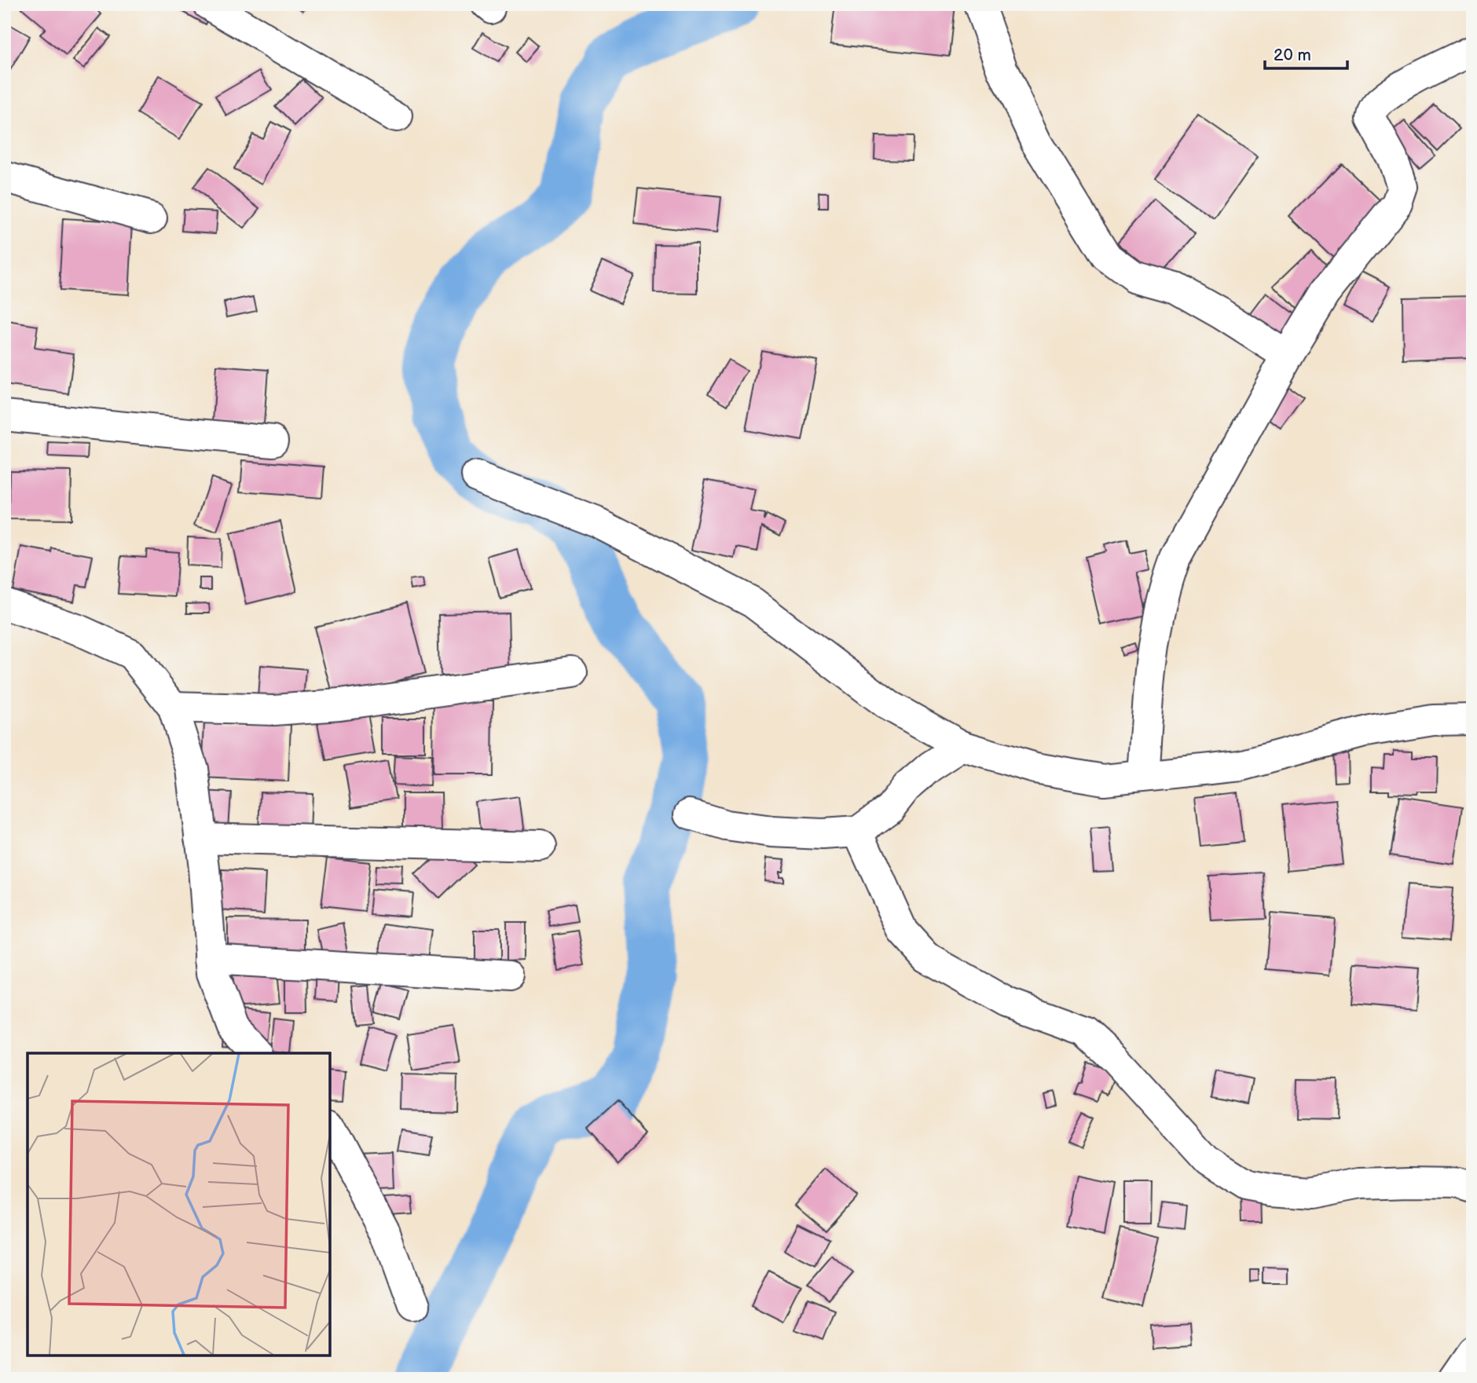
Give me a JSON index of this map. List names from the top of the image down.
{
  "scale_bar": "20 m"
}
